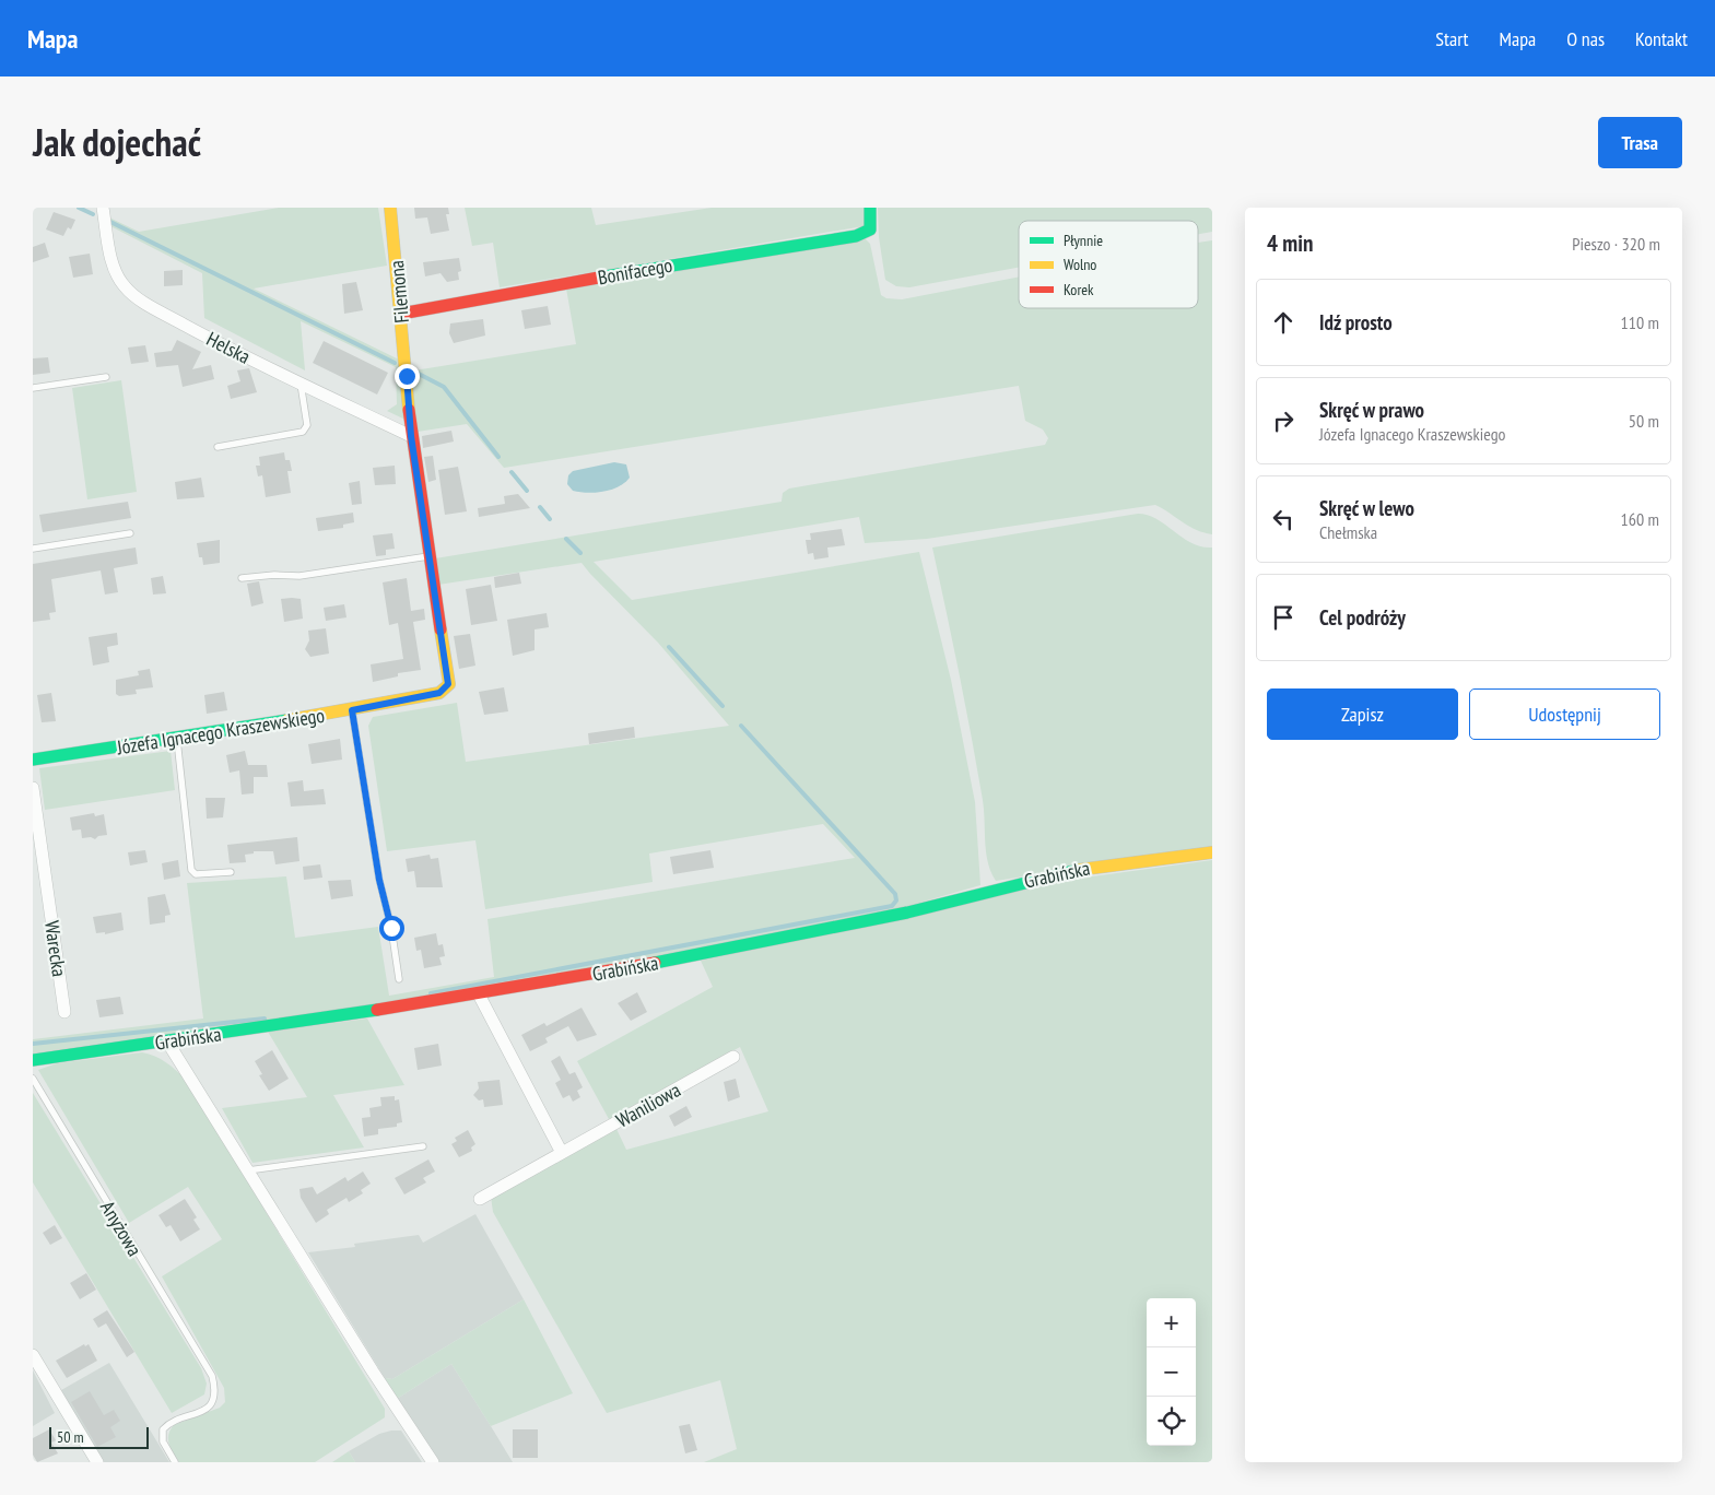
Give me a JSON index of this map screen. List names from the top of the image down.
{
  "streets": {
    "street": [
      "Bonifacego",
      "Filemona",
      "Helska",
      "Józefa Ignacego Kraszewskiego",
      "Grabińska",
      "Warecka",
      "Waniliowa"
    ],
    "lane": ["Anyżowa"]
  },
  "crossings": [
    ["Bonifacego", "Filemona"],
    ["Filemona", "Helska"],
    ["Filemona", "Józefa Ignacego Kraszewskiego"]
  ],
  "legend": ["Płynnie", "Wolno", "Korek"],
  "scale_bar": "50 m",
  "page": {
    "header": "Mapa",
    "nav": [
      "Start",
      "Mapa",
      "O nas",
      "Kontakt"
    ],
    "title": "Jak dojechać",
    "buttons": [
      "Trasa",
      ["Zapisz", "Udostępnij"]
    ],
    "heading": ["4 min", "Pieszo · 320 m"],
    "list": [
      ["Idź prosto", "110 m"],
      ["Skręć w prawo", "Józefa Ignacego Kraszewskiego", "50 m"],
      ["Skręć w lewo", "Chełmska", "160 m"],
      "Cel podróży"
    ],
    "map_buttons": ["+", "−"],
    "scale": "50 m"
  }
}
